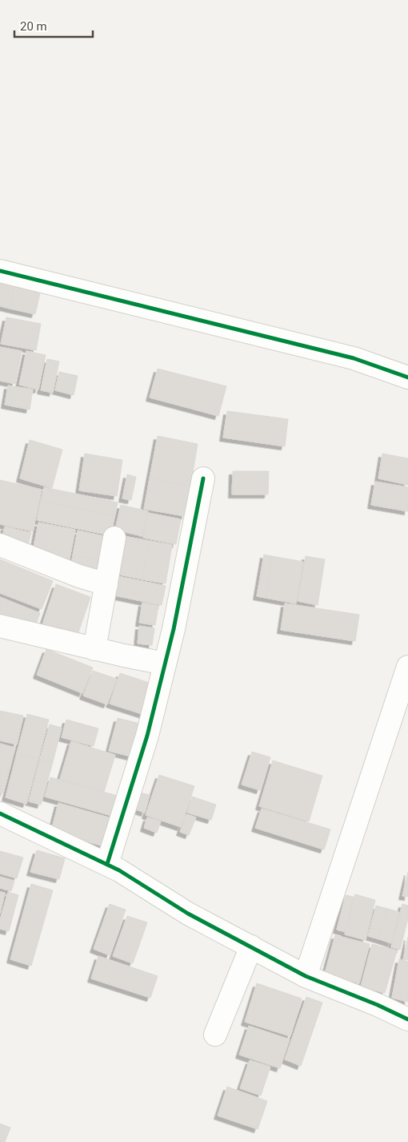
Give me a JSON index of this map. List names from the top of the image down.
{
  "scale_bar": "20 m"
}
